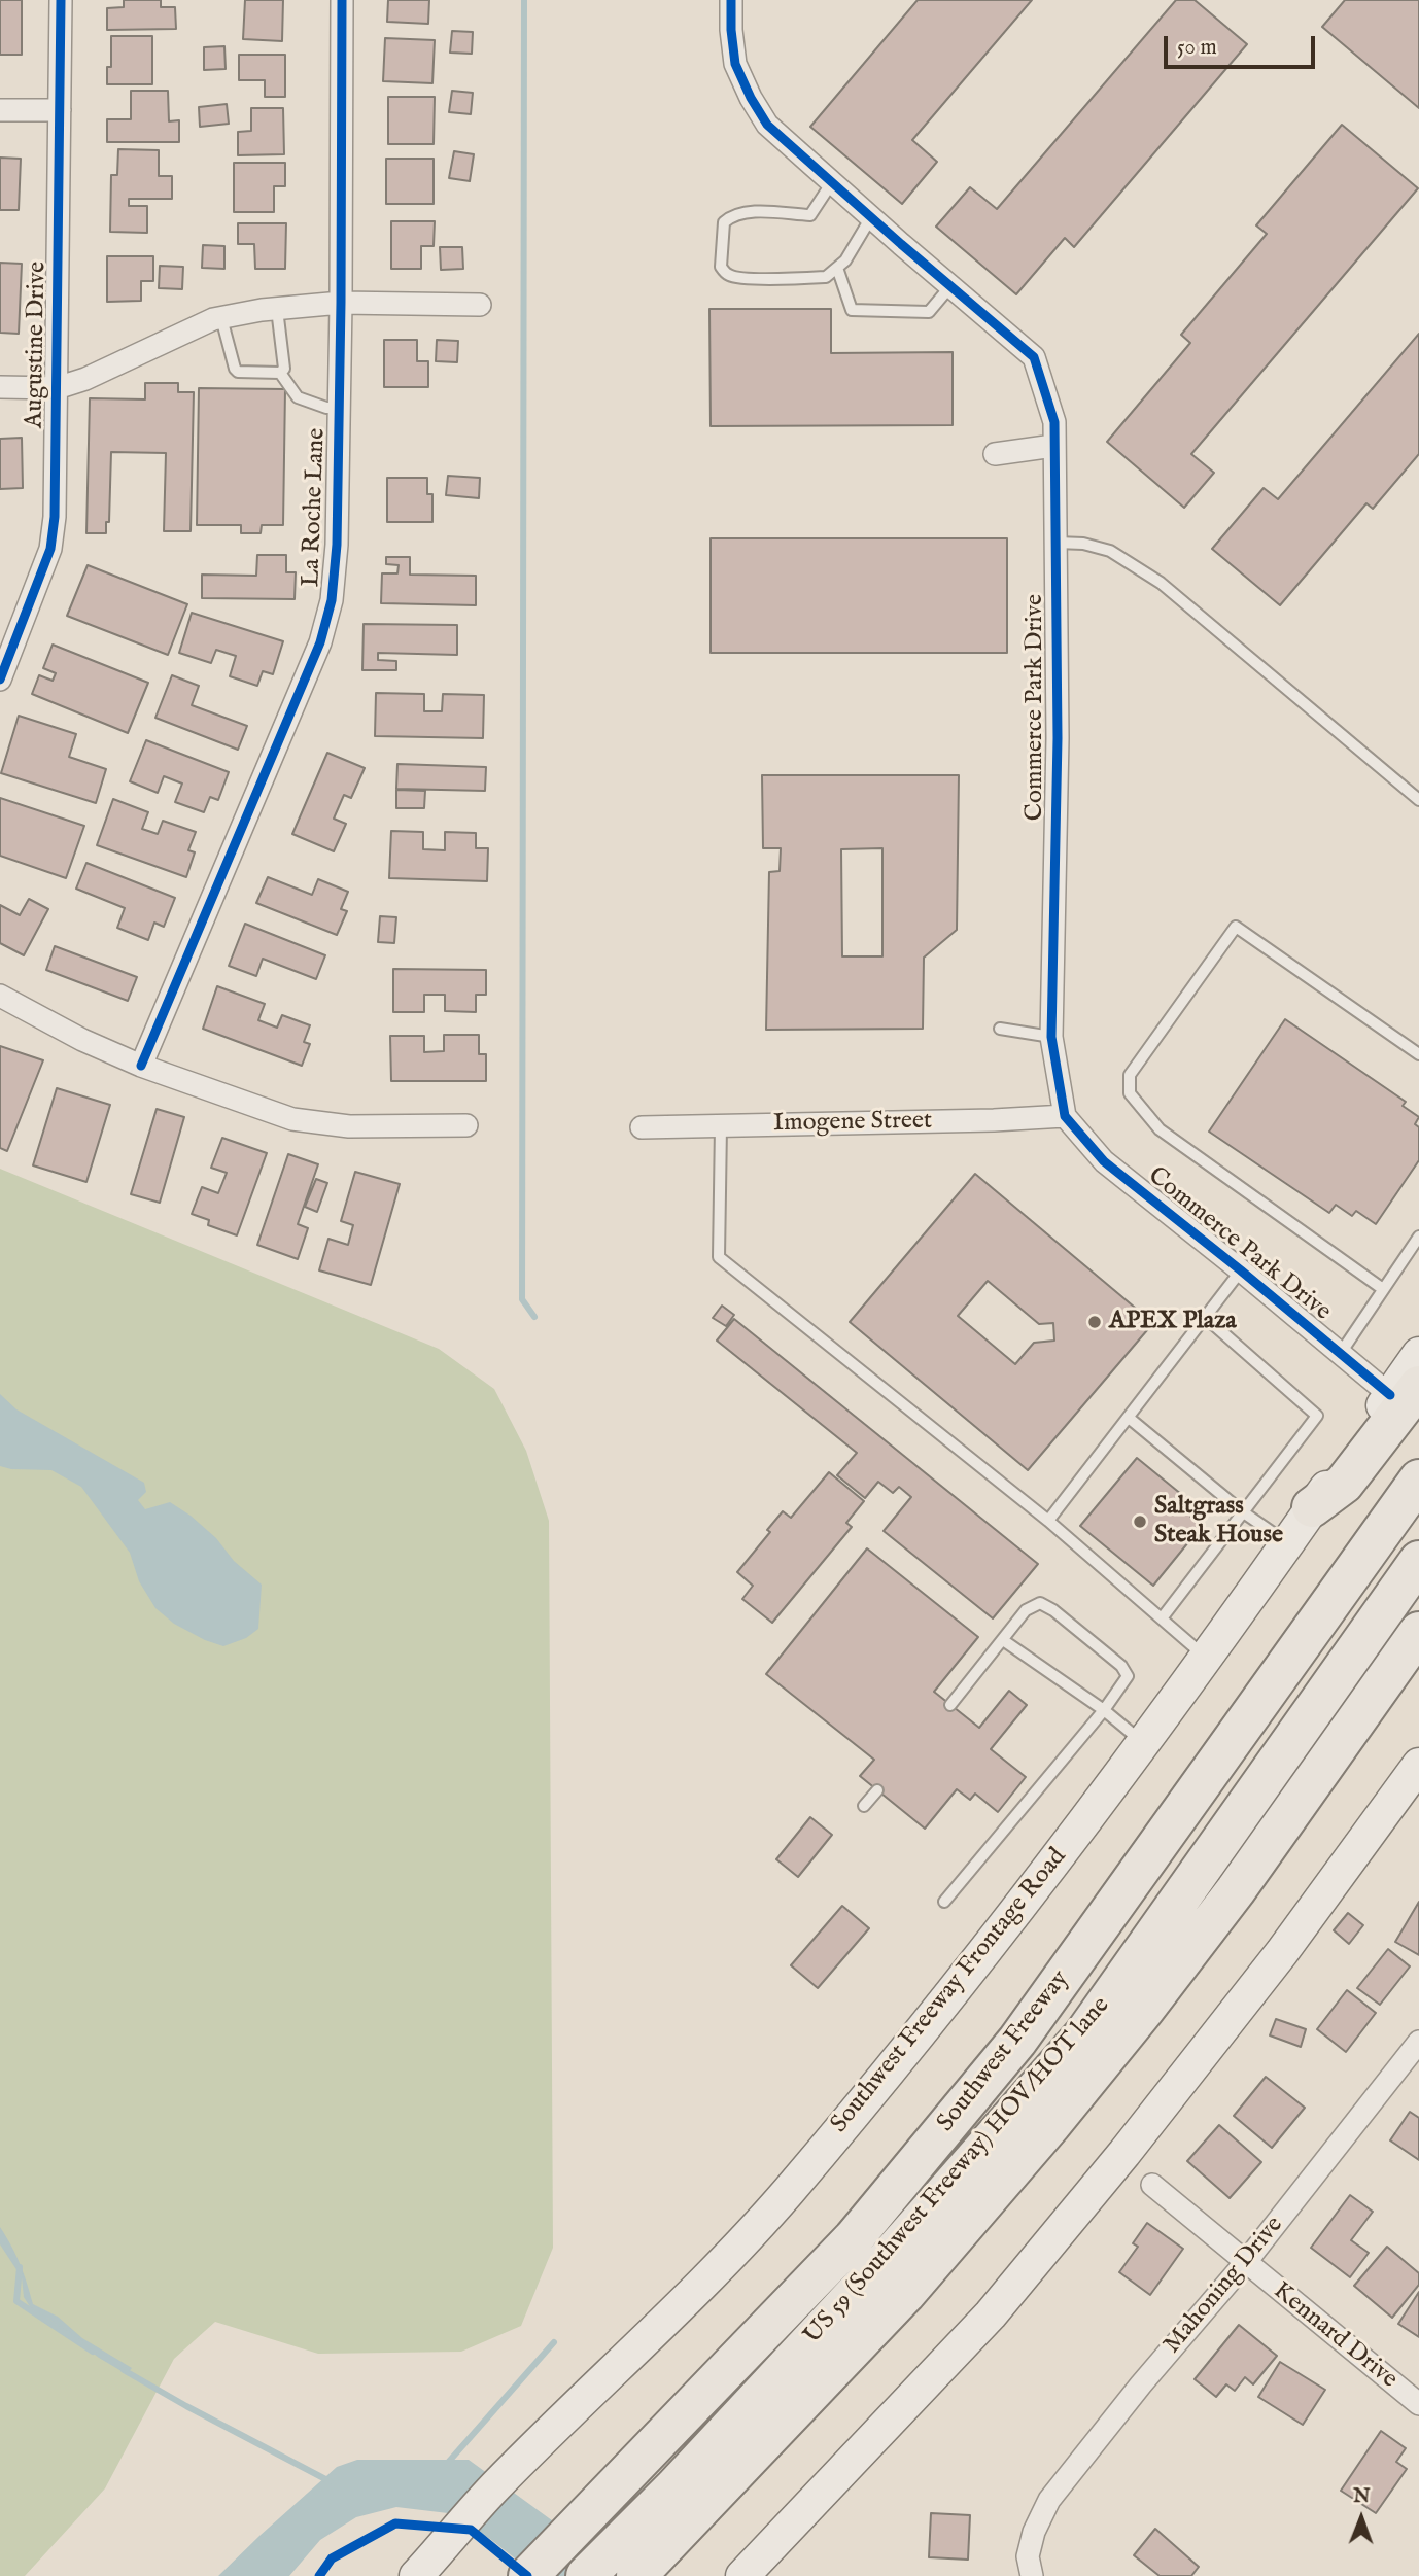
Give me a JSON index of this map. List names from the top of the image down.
{
  "streets": {
    "highway": ["Southwest Freeway", "US 59 (Southwest Freeway) HOV/HOT lane"],
    "main road": ["Southwest Freeway Frontage Road"],
    "street": [
      "Augustine Drive",
      "La Roche Lane",
      "Commerce Park Drive",
      "Imogene Street",
      "Mahoning Drive",
      "Kennard Drive"
    ]
  },
  "crossings": [
    ["Commerce Park Drive", "Imogene Street"],
    ["Mahoning Drive", "Kennard Drive"]
  ],
  "places": ["APEX Plaza", "Saltgrass Steak House"],
  "scale_bar": "50 m",
  "north": "top"
}
